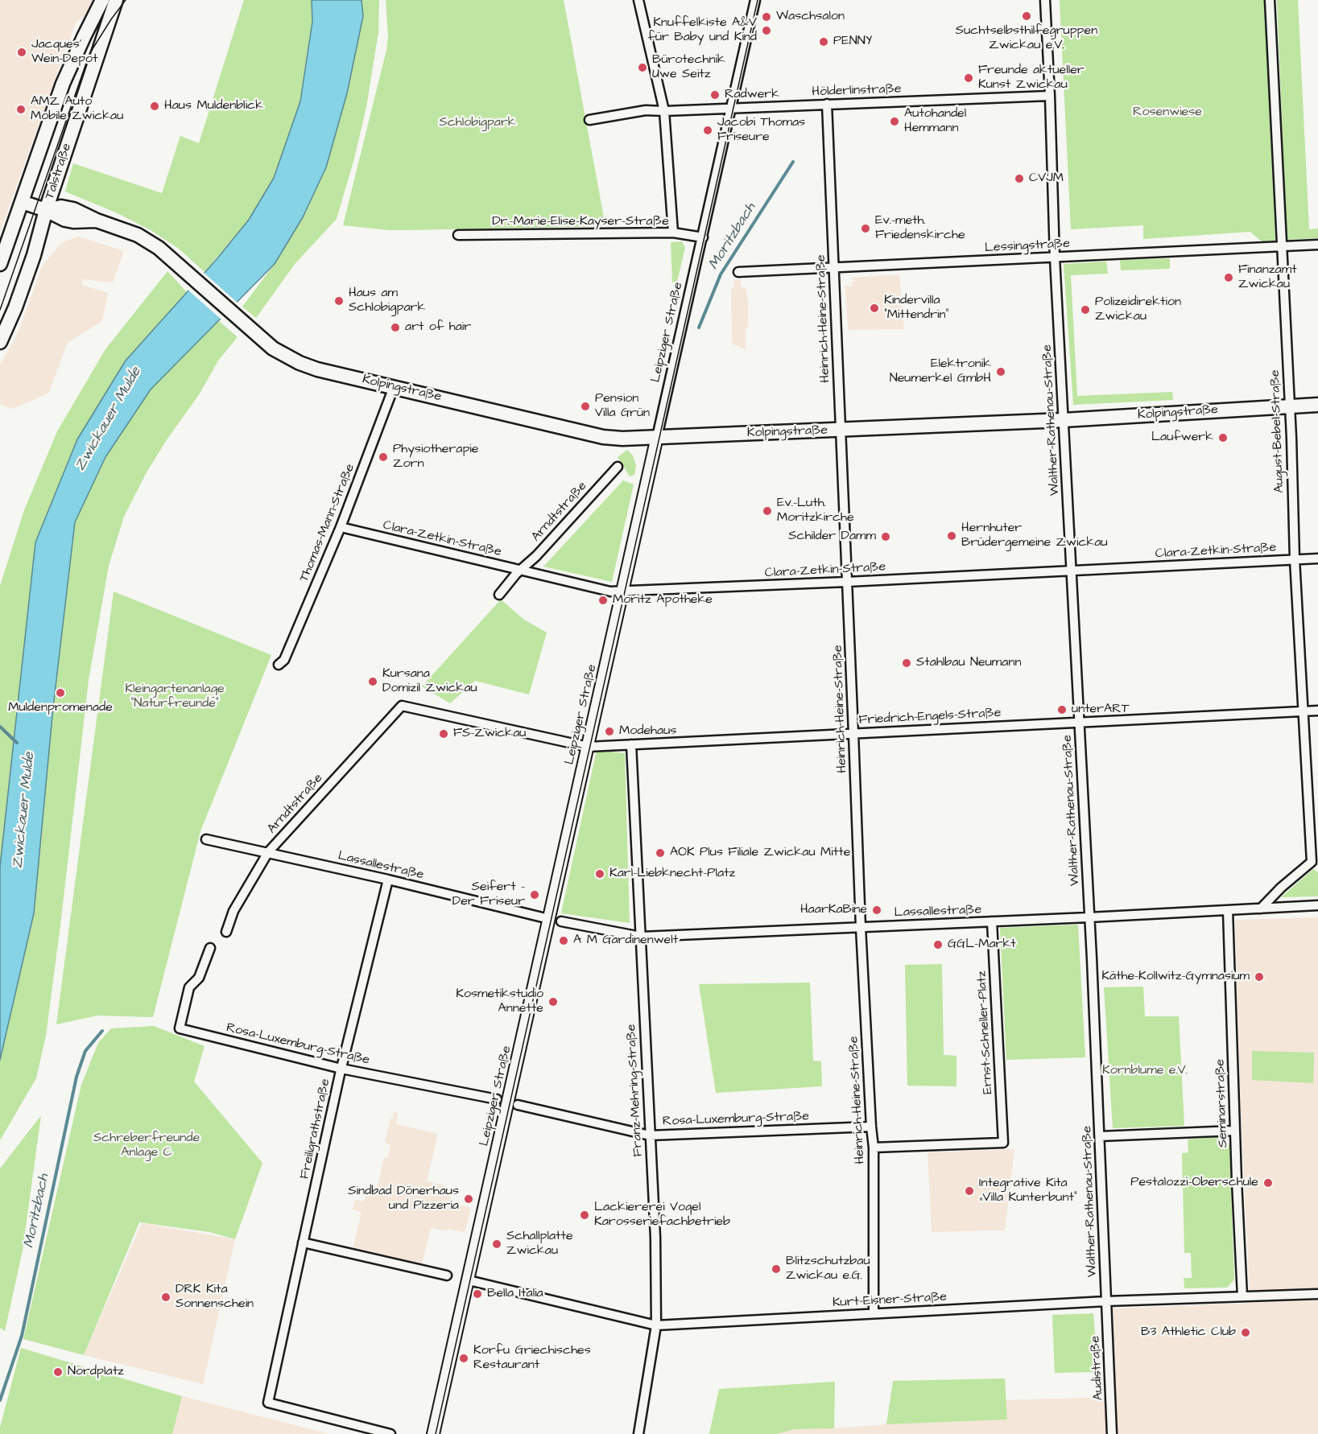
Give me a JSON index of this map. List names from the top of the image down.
{
  "streets": {
    "main road": ["Talstraße", "Kolpingstraße"],
    "street": [
      "Hölderlinstraße",
      "Dr.-Marie-Elise-Kayser-Straße",
      "Lessingstraße",
      "Heinrich-Heine-Straße",
      "Leipziger Straße",
      "Walther-Rathenau-Straße",
      "August-Bebel-Straße",
      "Arndtstraße",
      "Thomas-Mann-Straße",
      "Clara-Zetkin-Straße",
      "Friedrich-Engels-Straße",
      "Lassallestraße",
      "Ernst-Schneller-Platz",
      "Rosa-Luxemburg-Straße",
      "Franz-Mehring-Straße",
      "Seminarstraße",
      "Freiligrathstraße",
      "Kurt-Eisner-Straße",
      "Audistraße"
    ]
  },
  "crossings": [
    ["Hölderlinstraße", "Heinrich-Heine-Straße"],
    ["Hölderlinstraße", "Leipziger Straße"],
    ["Hölderlinstraße", "Walther-Rathenau-Straße"],
    ["Talstraße", "Kolpingstraße"],
    ["Dr.-Marie-Elise-Kayser-Straße", "Leipziger Straße"],
    ["Lessingstraße", "Heinrich-Heine-Straße"],
    ["Lessingstraße", "Walther-Rathenau-Straße"],
    ["Lessingstraße", "August-Bebel-Straße"],
    ["Heinrich-Heine-Straße", "Kolpingstraße"],
    ["Heinrich-Heine-Straße", "Clara-Zetkin-Straße"],
    ["Heinrich-Heine-Straße", "Friedrich-Engels-Straße"],
    ["Heinrich-Heine-Straße", "Lassallestraße"],
    ["Heinrich-Heine-Straße", "Ernst-Schneller-Platz"],
    ["Heinrich-Heine-Straße", "Rosa-Luxemburg-Straße"],
    ["Heinrich-Heine-Straße", "Kurt-Eisner-Straße"],
    ["Leipziger Straße", "Kolpingstraße"],
    ["Leipziger Straße", "Clara-Zetkin-Straße"],
    ["Leipziger Straße", "Friedrich-Engels-Straße"],
    ["Leipziger Straße", "Lassallestraße"],
    ["Leipziger Straße", "Kurt-Eisner-Straße"],
    ["Kolpingstraße", "Walther-Rathenau-Straße"],
    ["Kolpingstraße", "August-Bebel-Straße"],
    ["Kolpingstraße", "Thomas-Mann-Straße"],
    ["Walther-Rathenau-Straße", "Clara-Zetkin-Straße"],
    ["Walther-Rathenau-Straße", "Friedrich-Engels-Straße"],
    ["Walther-Rathenau-Straße", "Lassallestraße"],
    ["Walther-Rathenau-Straße", "Kurt-Eisner-Straße"],
    ["Walther-Rathenau-Straße", "Audistraße"],
    ["August-Bebel-Straße", "Clara-Zetkin-Straße"],
    ["August-Bebel-Straße", "Friedrich-Engels-Straße"],
    ["August-Bebel-Straße", "Lassallestraße"],
    ["Arndtstraße", "Clara-Zetkin-Straße"],
    ["Arndtstraße", "Friedrich-Engels-Straße"],
    ["Arndtstraße", "Lassallestraße"],
    ["Thomas-Mann-Straße", "Clara-Zetkin-Straße"],
    ["Friedrich-Engels-Straße", "Franz-Mehring-Straße"],
    ["Lassallestraße", "Ernst-Schneller-Platz"],
    ["Lassallestraße", "Franz-Mehring-Straße"],
    ["Lassallestraße", "Seminarstraße"],
    ["Lassallestraße", "Freiligrathstraße"],
    ["Rosa-Luxemburg-Straße", "Franz-Mehring-Straße"],
    ["Rosa-Luxemburg-Straße", "Freiligrathstraße"],
    ["Franz-Mehring-Straße", "Kurt-Eisner-Straße"],
    ["Seminarstraße", "Kurt-Eisner-Straße"],
    ["Kurt-Eisner-Straße", "Audistraße"]
  ],
  "water": ["Moritzbach", "Zwickauer Mulde"],
  "parks": [
    "Rosenwiese",
    "Schlobigpark",
    "Kleingartenanlage \"Naturfreunde\"",
    "Kornblume e.V.",
    "Schreberfreunde Anlage C"
  ],
  "places": [
    "Suchtselbsthilfegruppen Zwickau e.V.",
    "Waschsalon",
    "Knuffelkiste A&V für Baby und Kind",
    "PENNY",
    "Jacques’ Wein-Depot",
    "Bürotechnik Uwe Seitz",
    "Freunde aktueller Kunst Zwickau",
    "Radwerk",
    "Haus Muldenblick",
    "AMZ Auto Mobile Zwickau",
    "Autohandel Hemmann",
    "Jacobi Thomas Friseure",
    "CVJM",
    "Ev.-meth. Friedenskirche",
    "Finanzamt Zwickau",
    "Haus am Schlobigpark",
    "Kindervilla \"Mittendrin\"",
    "Polizeidirektion Zwickau",
    "art of hair",
    "Elektronik Neumerkel GmbH",
    "Pension Villa Grün",
    "Laufwerk",
    "Physiotherapie Zorn",
    "Ev.-Luth. Moritzkirche",
    "Hernhuter Brüdergemeine Zwickau",
    "Schilder Damm",
    "Moritz Apotheke",
    "Stahlbau Neumann",
    "Kursana Domizil Zwickau",
    "Muldenpromenade",
    "unterART",
    "Modehaus",
    "FS-Zwickau",
    "AOK Plus Filiale Zwickau Mitte",
    "Karl-Liebknecht-Platz",
    "Seifert - Der Friseur",
    "HaarKaBine",
    "A M Gardinenwelt",
    "GGL-Markt",
    "Käthe-Kollwitz-Gymnasium",
    "Kosmetikstudio Annette",
    "Pestalozzi-Oberschule",
    "Integrative Kita „Villa Kunterbunt“",
    "Sindbad Dönerhaus und Pizzeria",
    "Lackiererei Vogel Karosseriefachbetrieb",
    "Schallplatte Zwickau",
    "Blitzschutzbau Zwickau e.G.",
    "Bella Italia",
    "DRK Kita Sonnenschein",
    "B3 Athletic Club",
    "Korfu Griechisches Restaurant",
    "Nordplatz"
  ]
}
